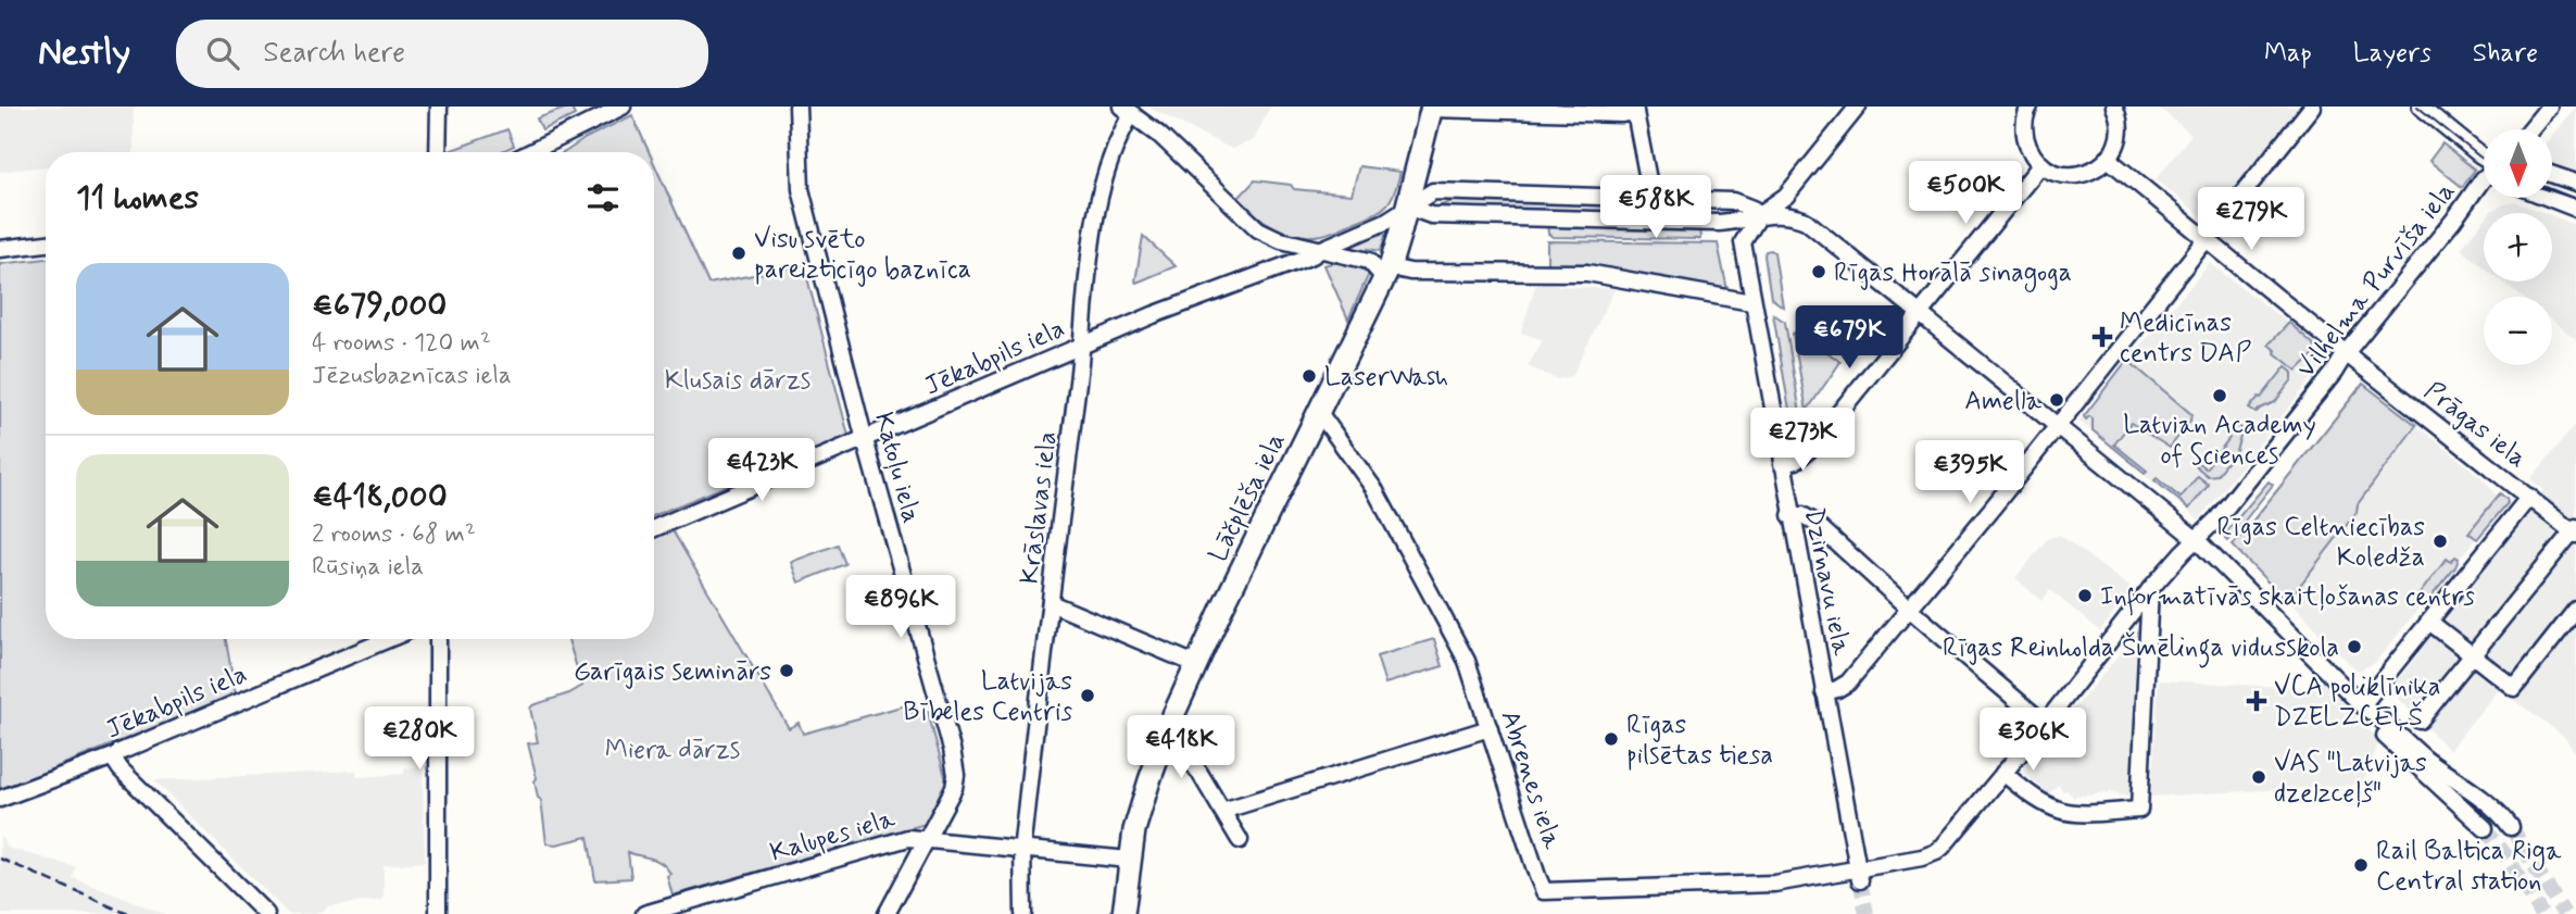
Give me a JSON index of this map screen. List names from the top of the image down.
{
  "streets": {
    "highway": ["Lāčplēša iela"],
    "street": [
      "Vilhelma Purvīša iela",
      "Jēkabpils iela",
      "Prāgas iela",
      "Katoļu iela",
      "Krāslavas iela",
      "Dzirnavu iela",
      "Abrenes iela",
      "Kalupes iela"
    ]
  },
  "crossings": [
    ["Vilhelma Purvīša iela", "Prāgas iela"],
    ["Vilhelma Purvīša iela", "Dzirnavu iela"],
    ["Vilhelma Purvīša iela", "Abrenes iela"],
    ["Jēkabpils iela", "Katoļu iela"],
    ["Jēkabpils iela", "Lāčplēša iela"],
    ["Jēkabpils iela", "Krāslavas iela"],
    ["Jēkabpils iela", "Dzirnavu iela"],
    ["Katoļu iela", "Kalupes iela"],
    ["Lāčplēša iela", "Abrenes iela"],
    ["Lāčplēša iela", "Kalupes iela"],
    ["Krāslavas iela", "Kalupes iela"],
    ["Dzirnavu iela", "Abrenes iela"]
  ],
  "parks": ["Klusais dārzs", "Miera dārzs"],
  "places": {
    "other": [
      "Visu svēto pareizticīgo baznīca",
      "Rīgas Horālā sinagoga",
      "LaserWash",
      "Latvian Academy of Sciences",
      "Amella",
      "Rīgas Celtniecības Koledža",
      "Informatīvās skaitļošanas centrs",
      "Rīgas Reinholda Šmēlinga vidusskola",
      "Garīgais seminārs",
      "Latvijas Bībeles Centris",
      "Rīgas pilsētas tiesa",
      "VAS \"Latvijas dzelzceļš\"",
      "Rail Baltica Riga Central station"
    ],
    "health": ["Medicīnas centrs DAP", "VCA poliklīnika DZELZCEĻŠ"]
  },
  "north": "bottom",
  "page": {
    "header": "Nestly",
    "search": "Search here",
    "nav": ["Map", "Layers", "Share"],
    "map_buttons": ["+", "−"],
    "heading": "11 homes",
    "price": [
      "€500K",
      "€588K",
      "€279K",
      "€679K",
      "€273K",
      "€423K",
      "€395K",
      "€896K",
      "€280K",
      "€306K",
      "€418K"
    ],
    "list": [
      {
        "name": "€679,000",
        "note": "4 rooms · 120 m² · Jēzusbaznīcas iela"
      },
      {
        "name": "€418,000",
        "note": "2 rooms · 68 m² · Rūsiņa iela"
      }
    ]
  }
}
